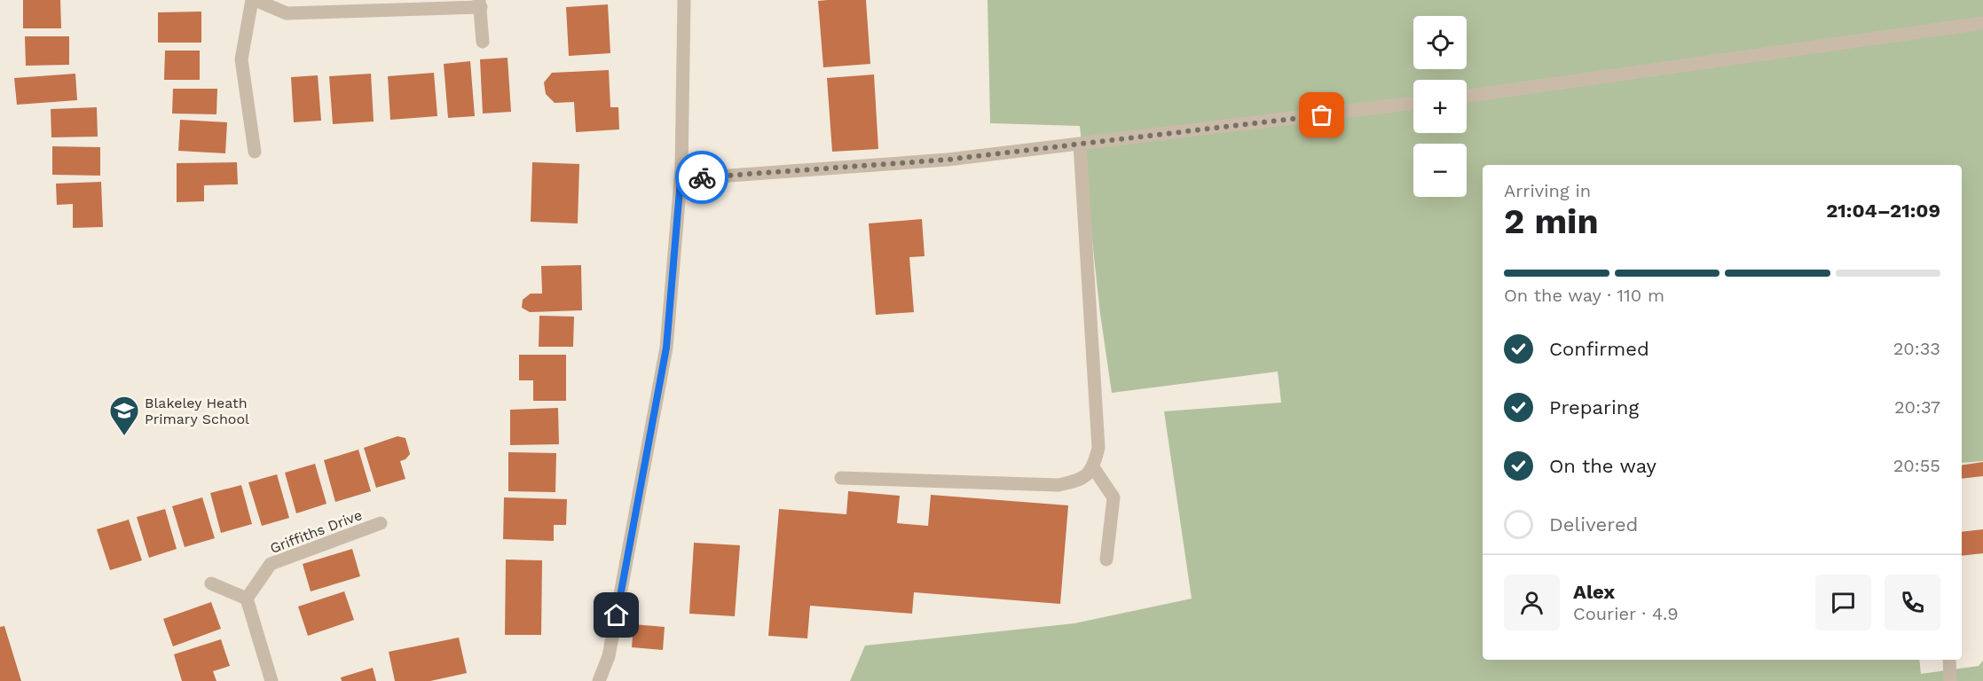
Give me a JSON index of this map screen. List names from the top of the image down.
{
  "streets": {
    "street": ["Griffiths Drive"]
  },
  "places": {
    "school or university": ["Blakeley Heath Primary School"]
  },
  "page": {
    "map_buttons": ["+", "−"],
    "heading": ["2 min", "Arriving in", "21:04–21:09"],
    "panel": ["Alex", "Courier · 4.9"],
    "bar": "On the way · 110 m",
    "list": [
      ["Confirmed", "20:33"],
      ["Preparing", "20:37"],
      ["On the way", "20:55"],
      "Delivered"
    ]
  }
}
